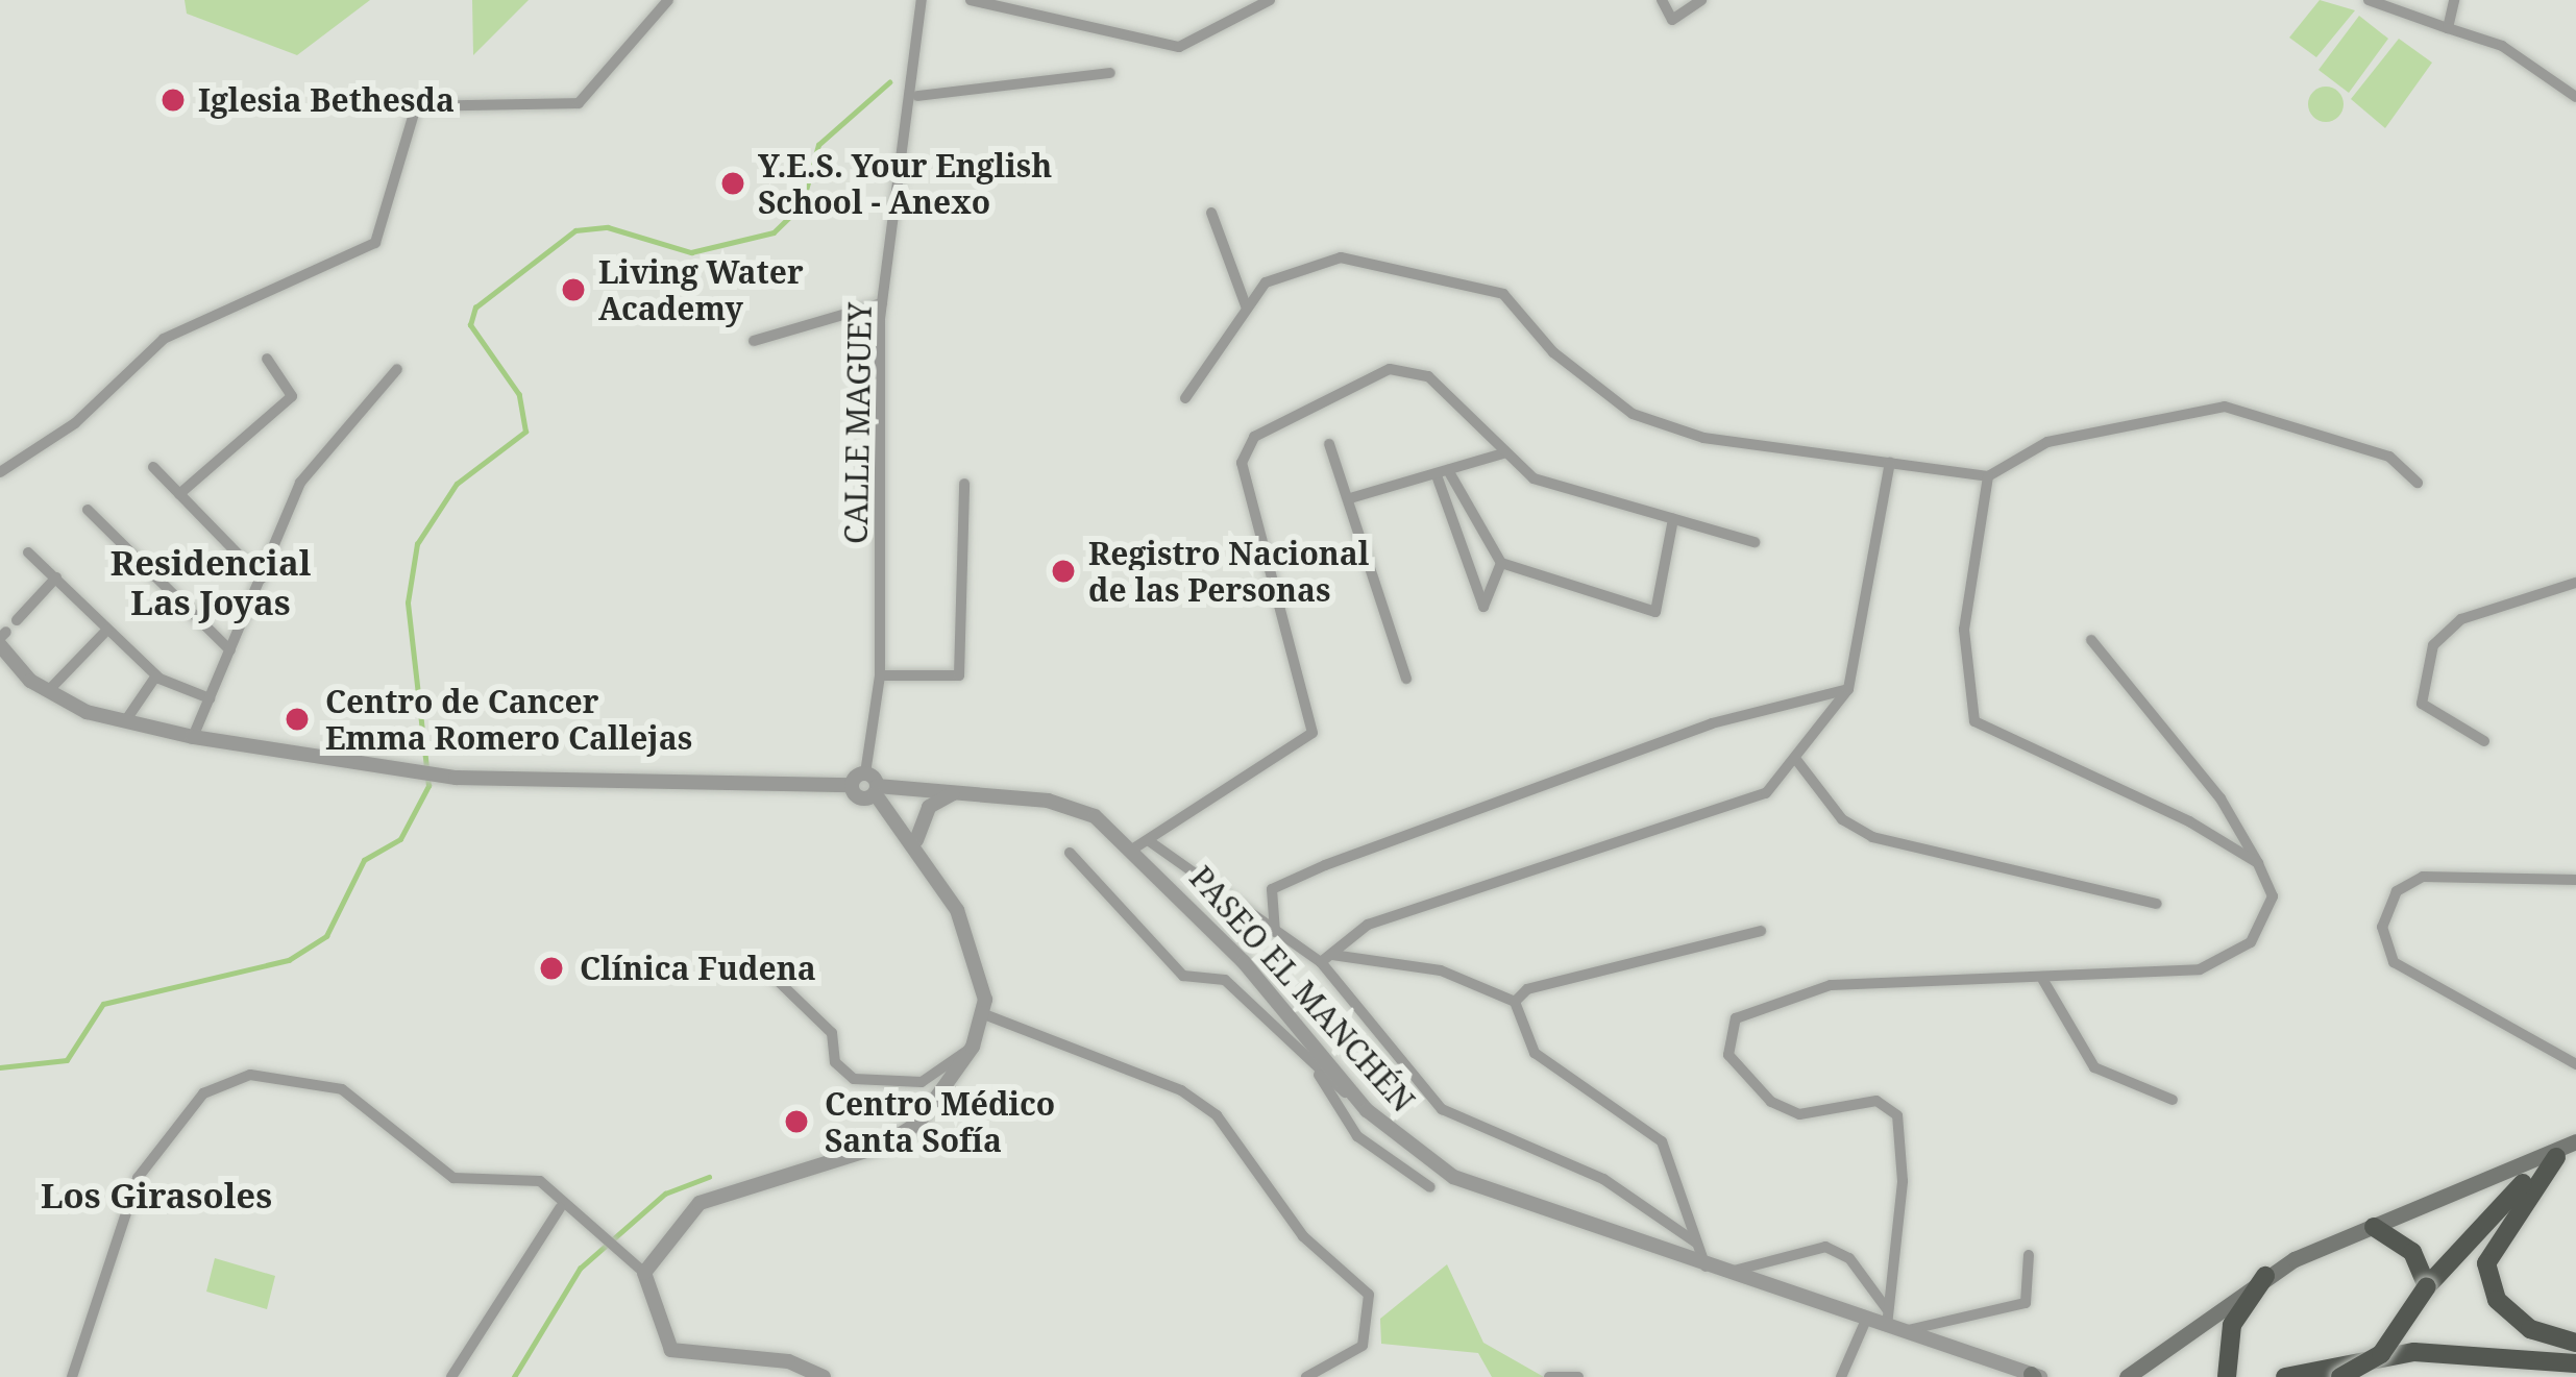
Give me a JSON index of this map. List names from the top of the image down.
{
  "streets": {
    "street": ["CALLE MAGUEY", "PASEO EL MANCHÉN"]
  },
  "crossings": [
    ["CALLE MAGUEY", "PASEO EL MANCHÉN"]
  ],
  "districts": ["Residencial Las Joyas", "Los Girasoles"],
  "places": [
    "Iglesia Bethesda",
    "Y.E.S. Your English School - Anexo",
    "Living Water Academy",
    "Registro Nacional de las Personas",
    "Centro de Cancer Emma Romero Callejas",
    "Clínica Fudena",
    "Centro Médico Santa Sofía"
  ]
}
